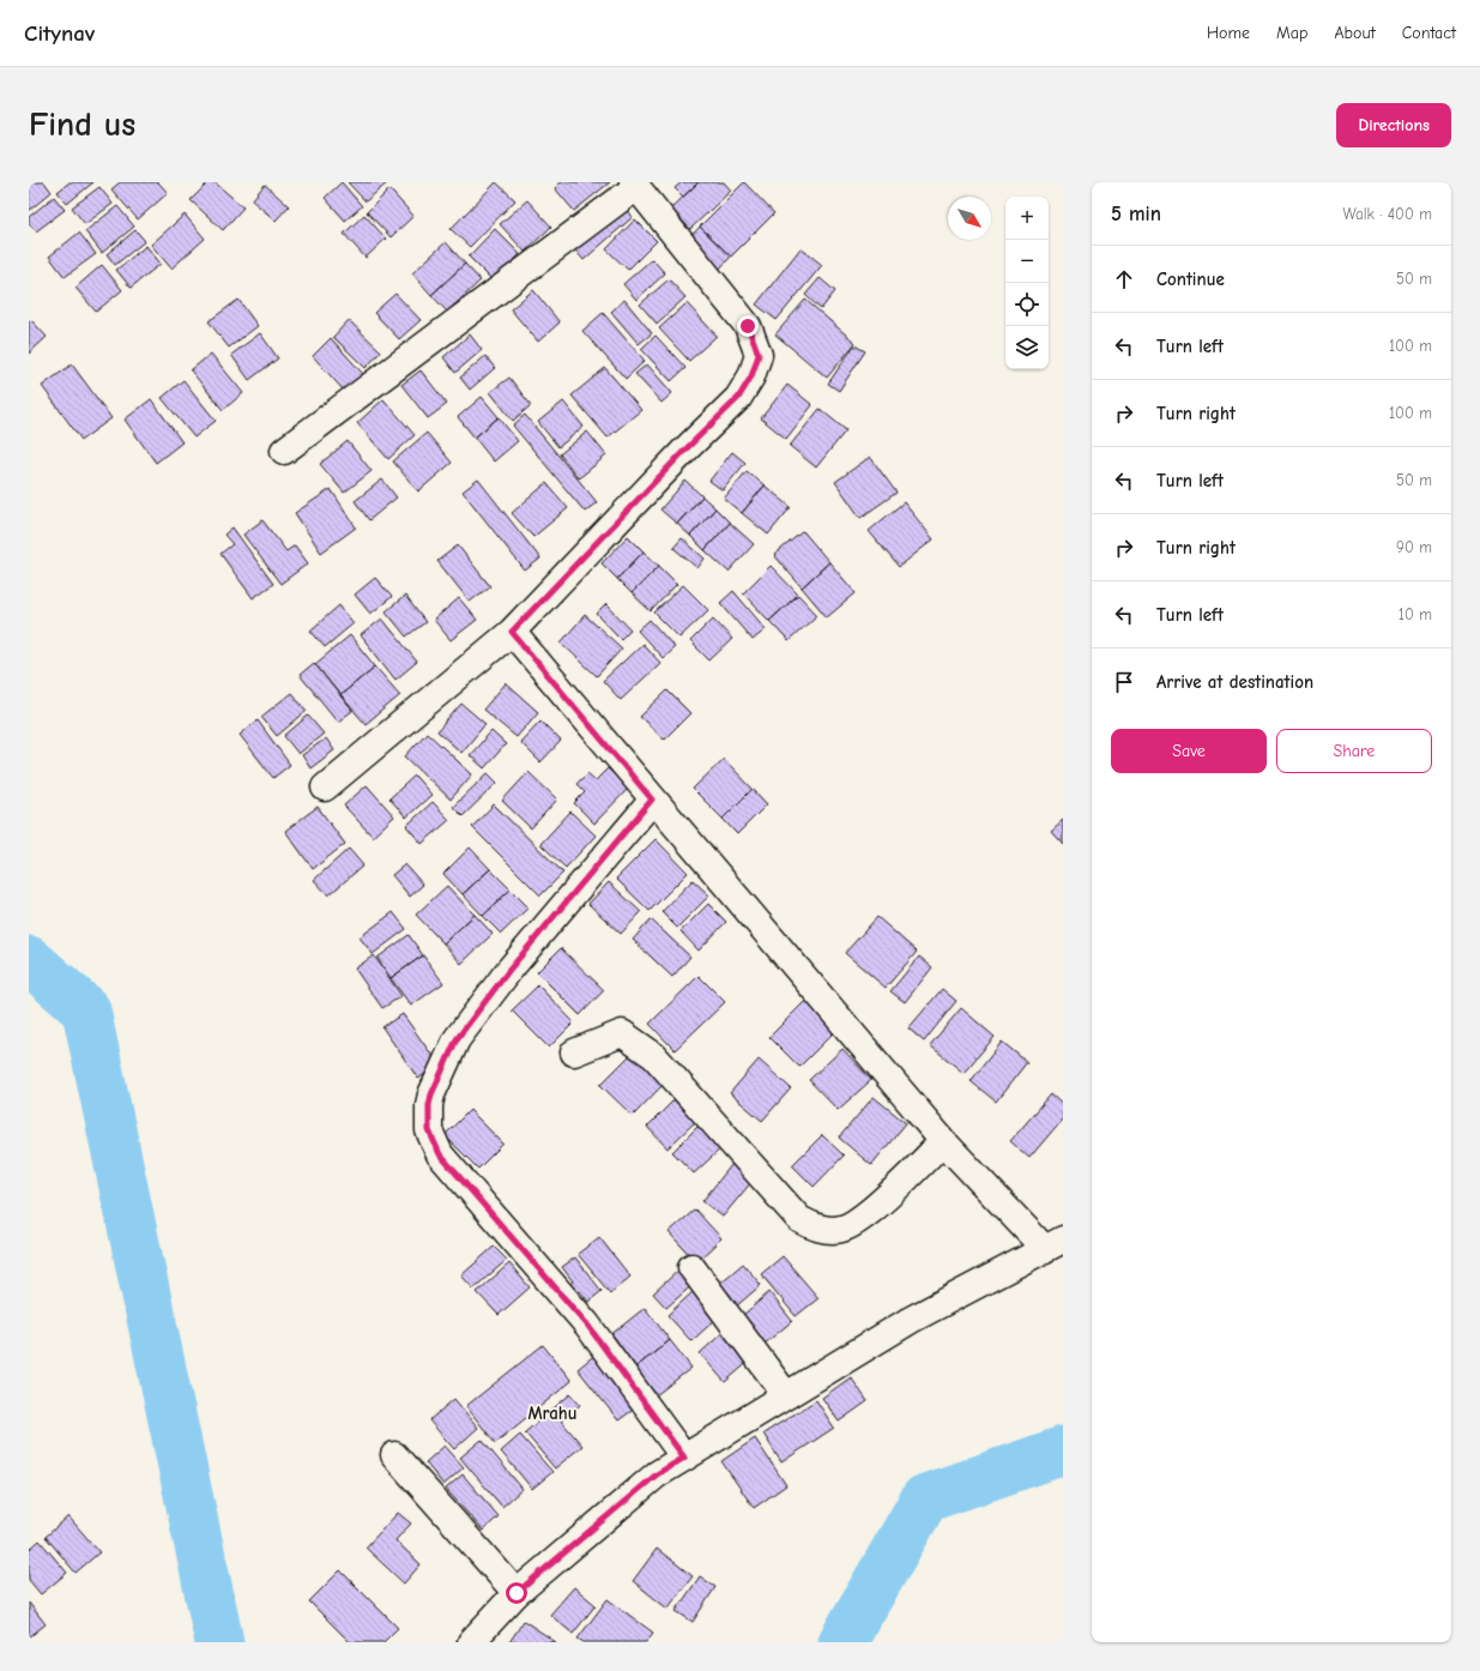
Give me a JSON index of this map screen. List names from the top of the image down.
{
  "districts": ["Mrahu"],
  "north": "bottom right",
  "page": {
    "header": "Citynav",
    "nav": [
      "Home",
      "Map",
      "About",
      "Contact"
    ],
    "buttons": [
      "Directions",
      ["Save", "Share"]
    ],
    "title": "Find us",
    "heading": ["5 min", "Walk · 400 m"],
    "map_buttons": ["+", "−"],
    "list": [
      ["Continue", "50 m"],
      ["Turn left", "100 m"],
      ["Turn right", "100 m"],
      ["Turn left", "50 m"],
      ["Turn right", "90 m"],
      ["Turn left", "10 m"],
      "Arrive at destination"
    ]
  }
}
